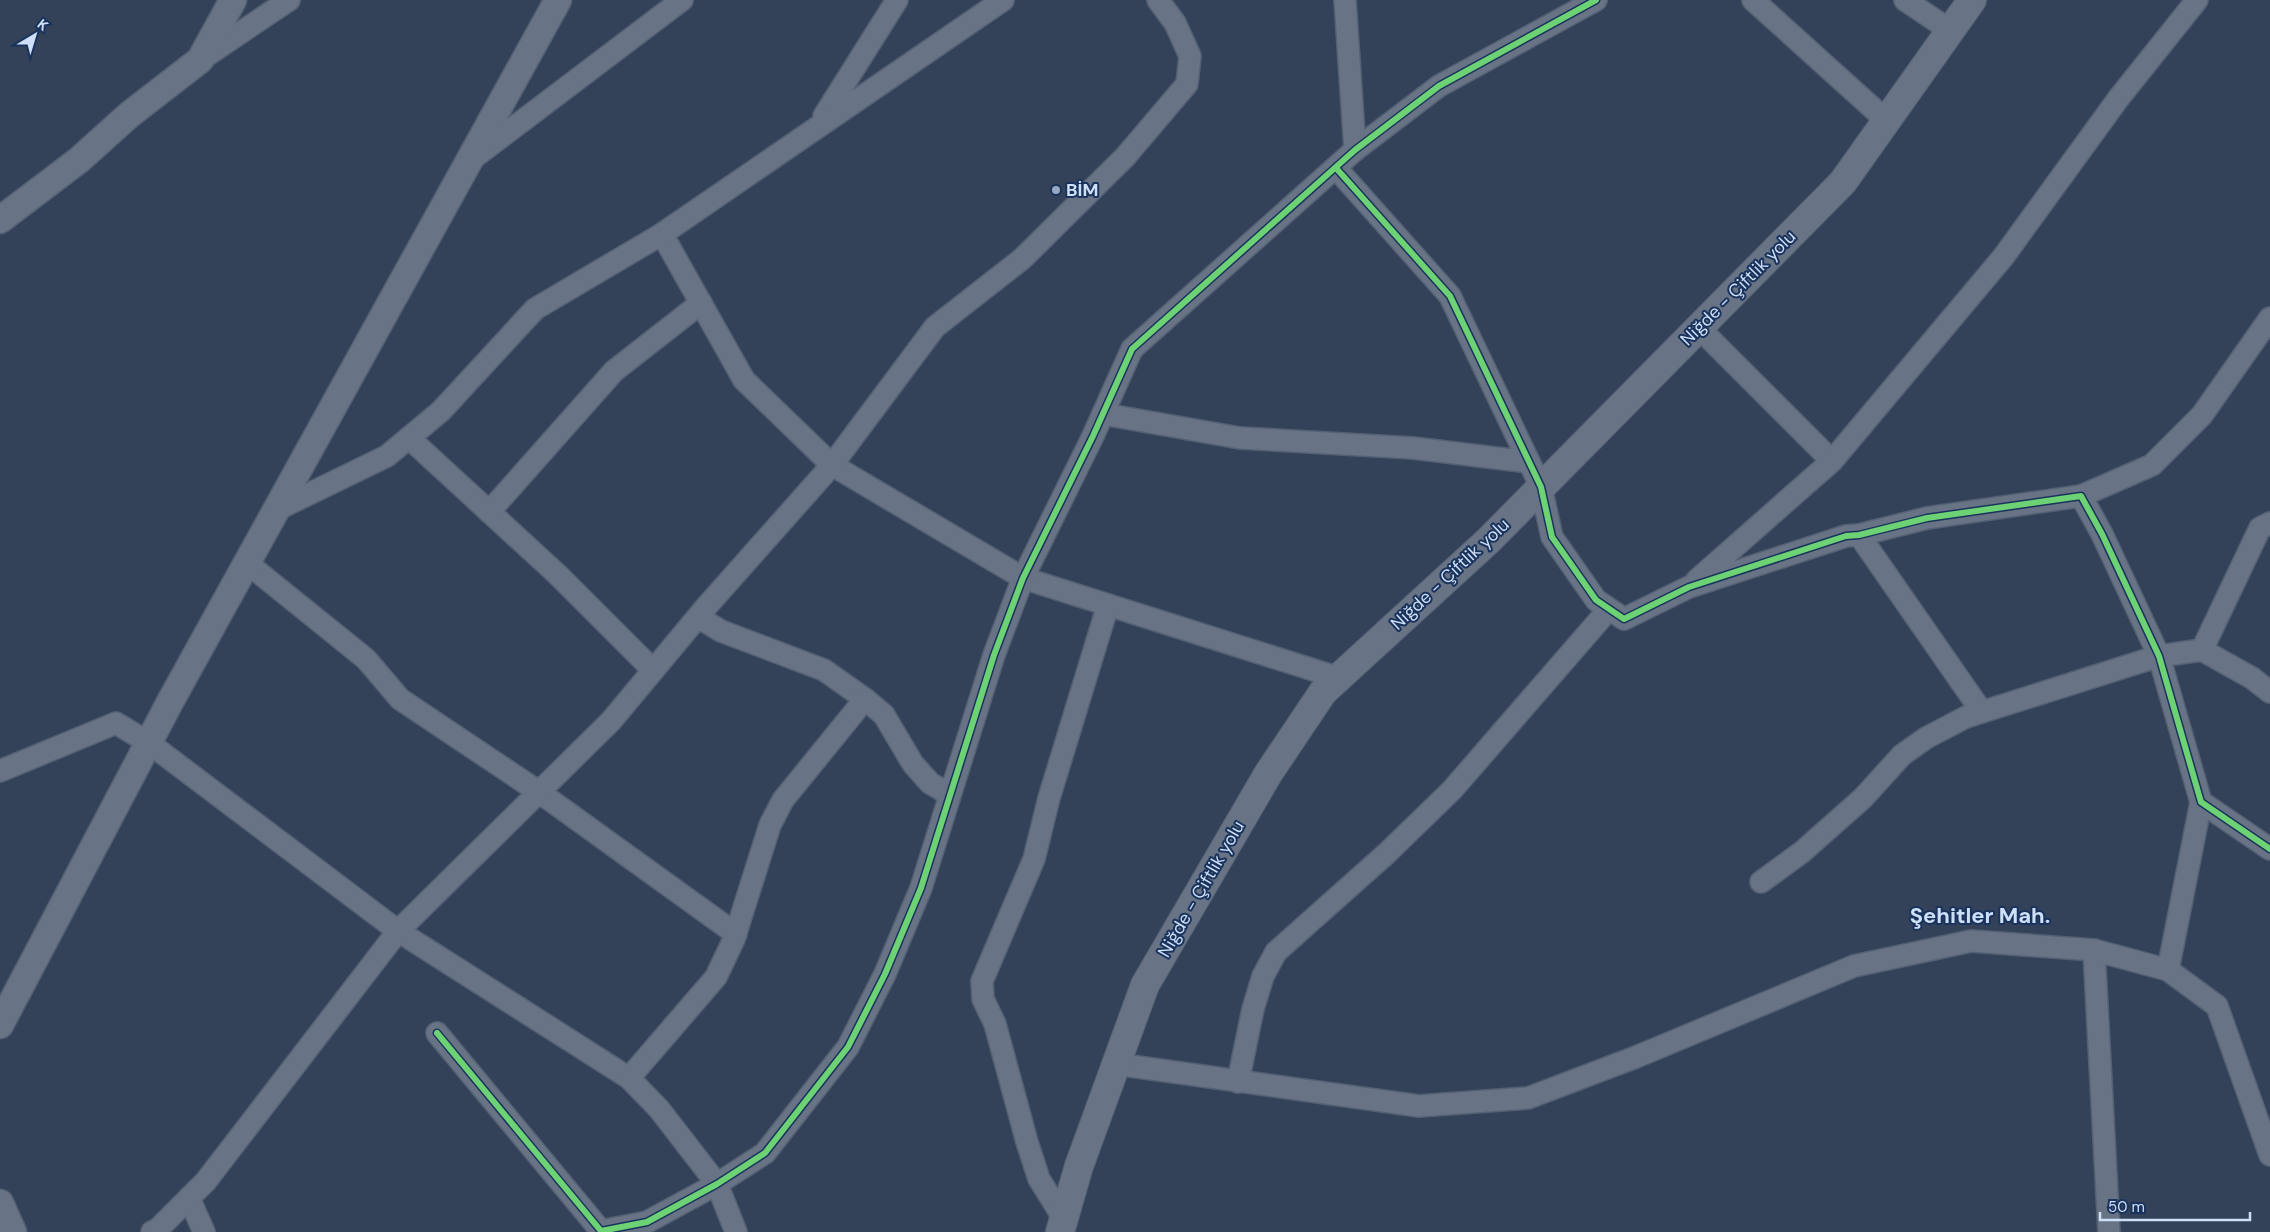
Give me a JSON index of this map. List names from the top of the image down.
{
  "streets": {
    "main road": ["Niğde - Çiftlik yolu"]
  },
  "districts": ["Şehitler Mah."],
  "places": ["BİM"],
  "scale_bar": "50 m",
  "north": "top right"
}
